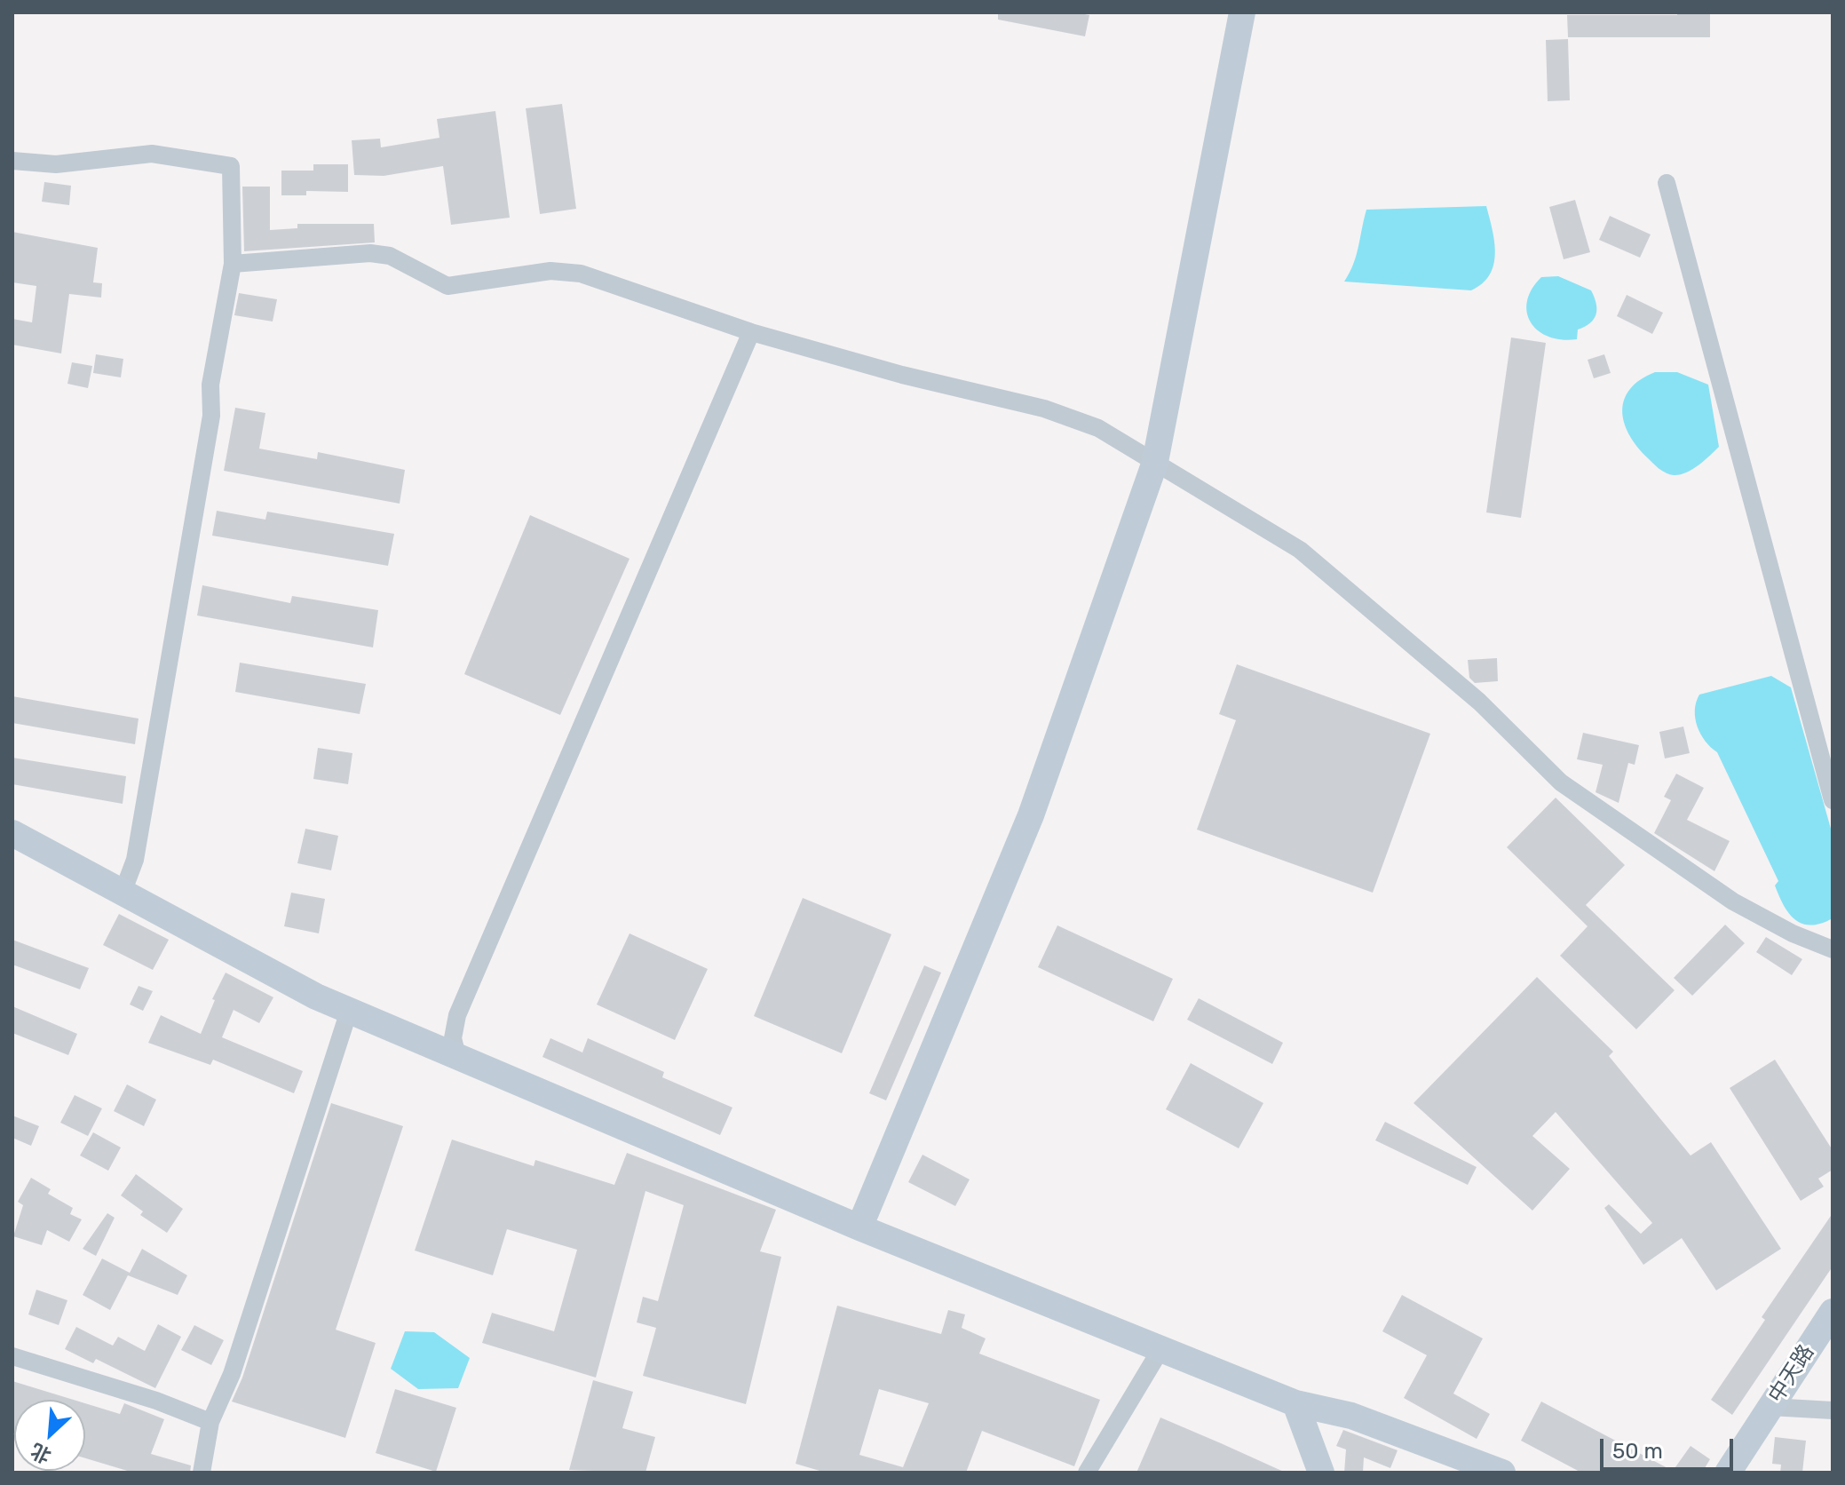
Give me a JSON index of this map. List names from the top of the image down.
{
  "streets": {
    "street": ["中天路"]
  },
  "scale_bar": "50 m",
  "north": "bottom left"
}
